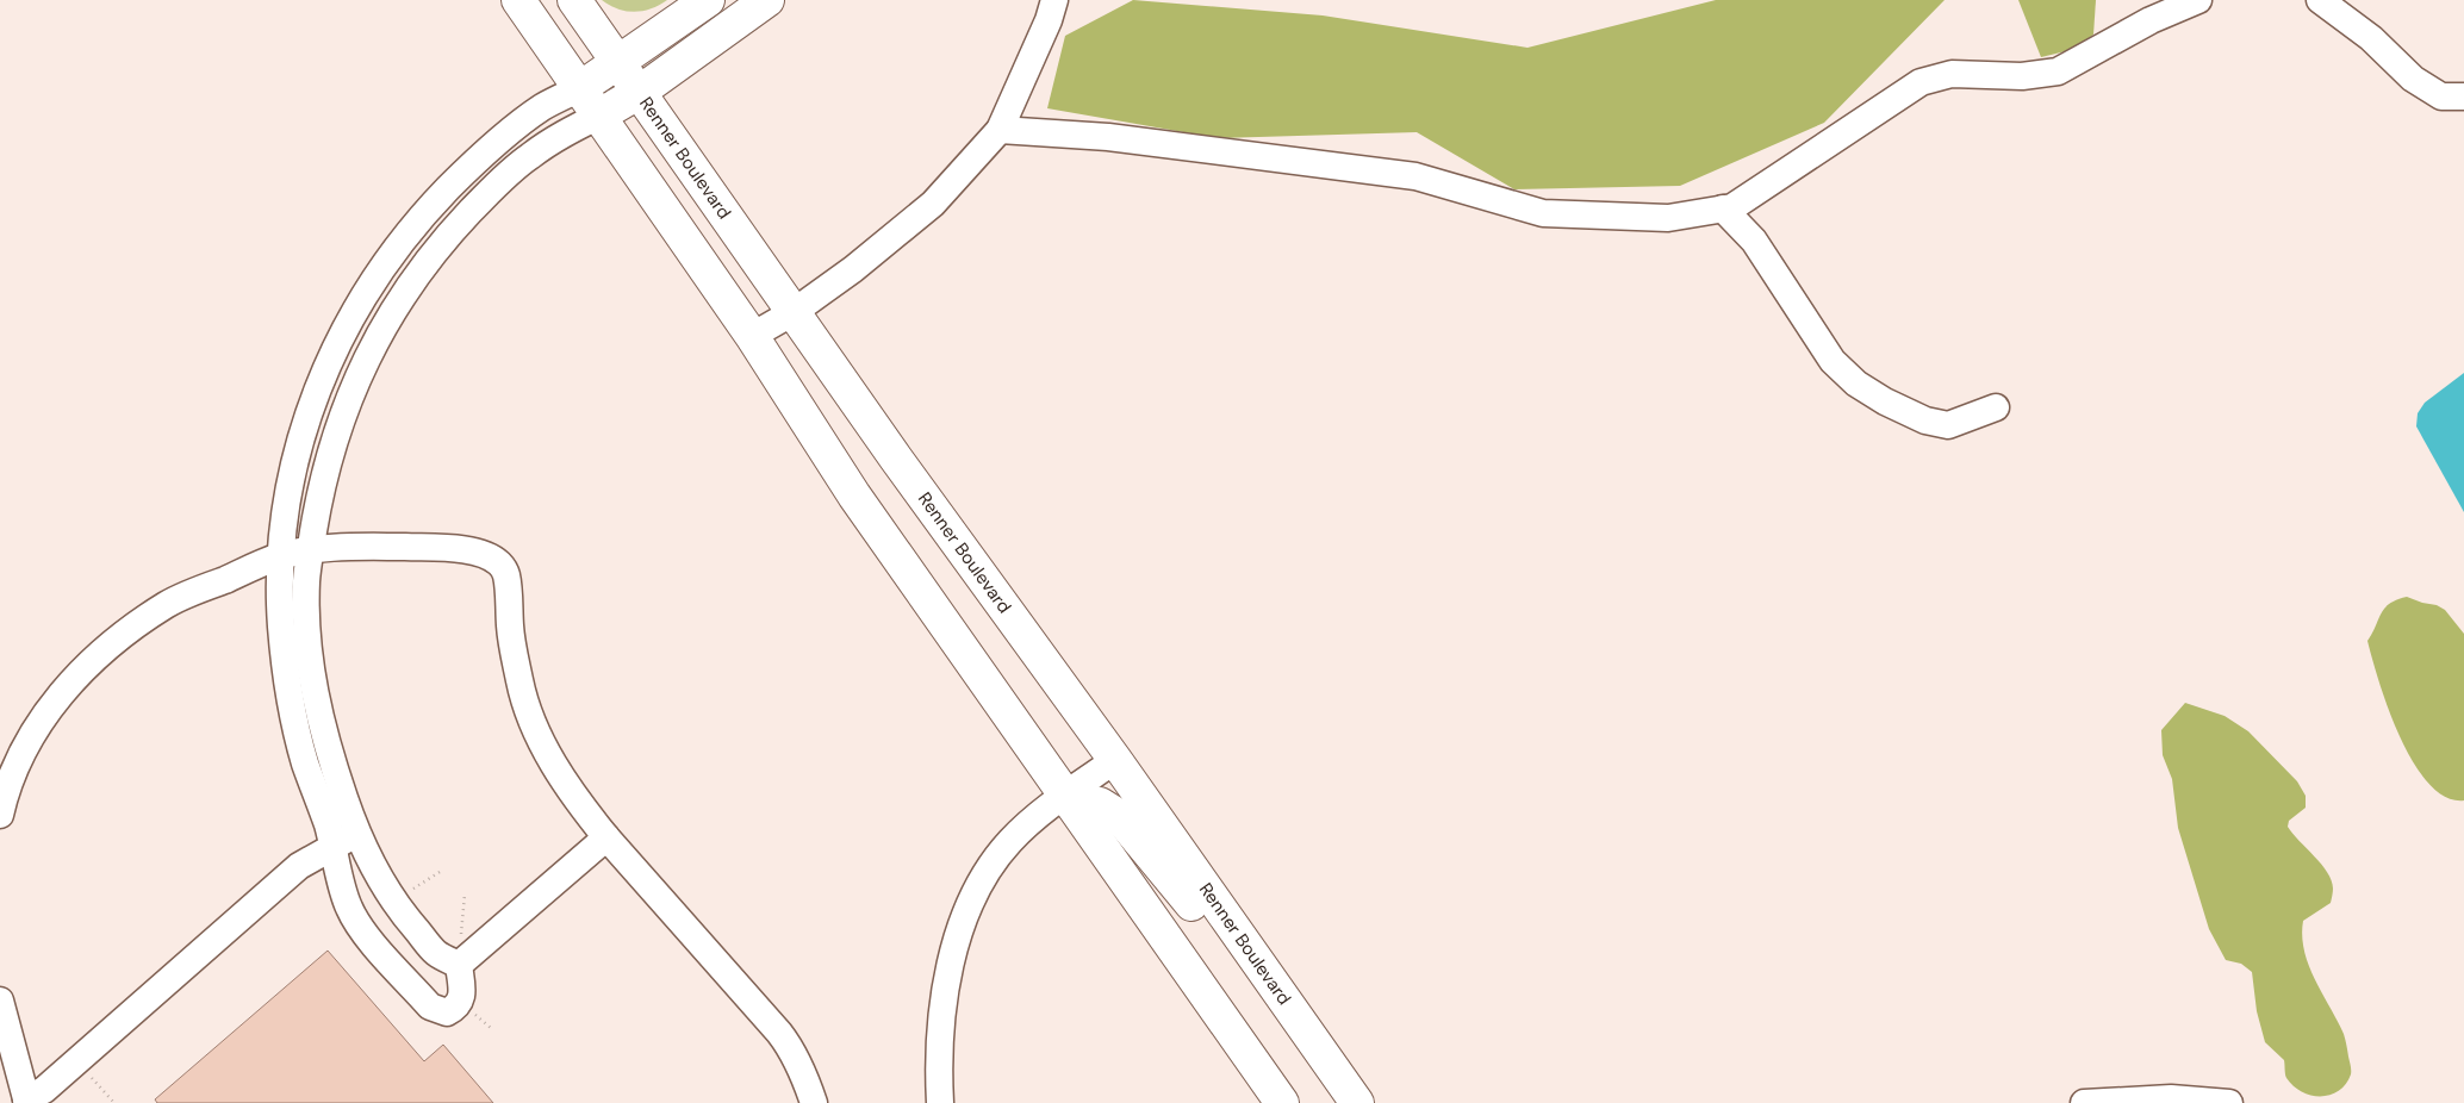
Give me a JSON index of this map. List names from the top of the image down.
{
  "streets": {
    "main road": ["Renner Boulevard"]
  }
}
